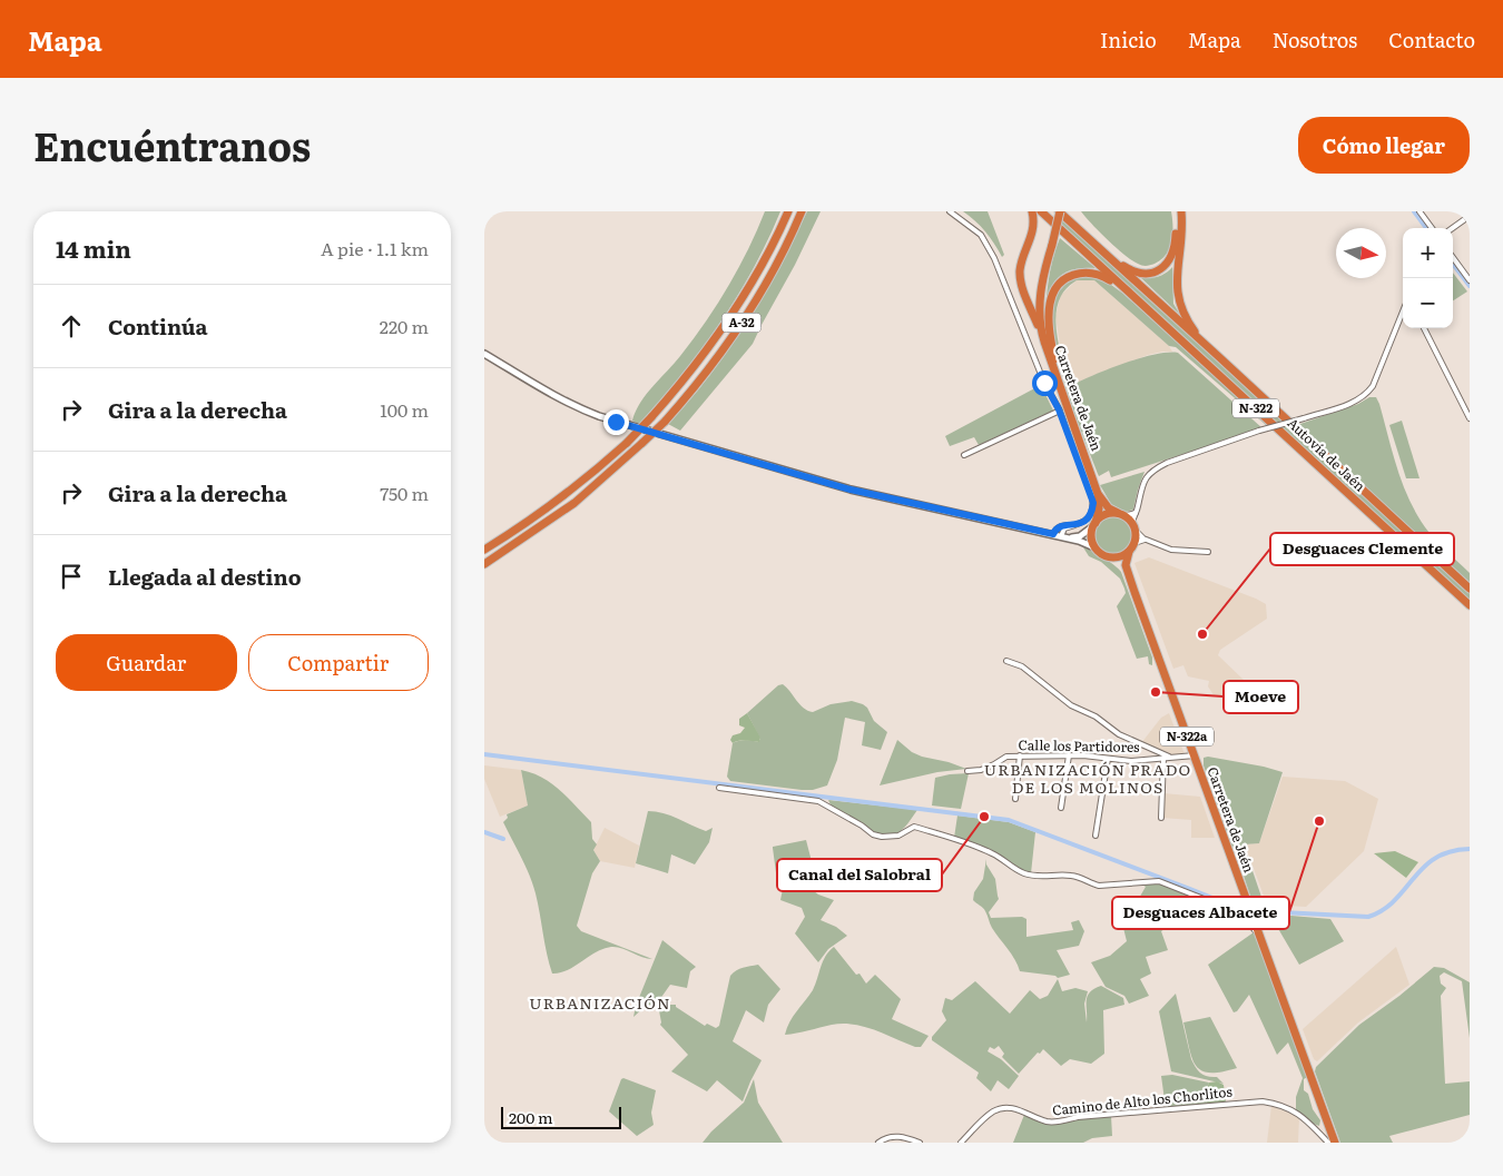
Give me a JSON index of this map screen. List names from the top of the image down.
{
  "streets": {
    "highway": [
      "A-32",
      "Carretera de Jaén",
      "N-322",
      "Autovía de Jaén",
      "N-322a"
    ],
    "street": ["Calle los Partidores", "Camino de Alto los Chorlitos"]
  },
  "crossings": [
    ["Carretera de Jaén", "N-322a"],
    ["Carretera de Jaén", "Calle los Partidores"]
  ],
  "districts": ["URBANIZACIÓN PRADO DE LOS MOLINOS", "URBANIZACIÓN"],
  "places": [
    "Desguaces Clemente",
    "Moeve",
    "Canal del Salobral",
    "Desguaces Albacete"
  ],
  "scale_bar": "200 m",
  "north": "right",
  "page": {
    "header": "Mapa",
    "nav": [
      "Inicio",
      "Mapa",
      "Nosotros",
      "Contacto"
    ],
    "title": "Encuéntranos",
    "buttons": [
      "Cómo llegar",
      ["Guardar", "Compartir"]
    ],
    "heading": ["14 min", "A pie · 1.1 km"],
    "map_buttons": ["+", "−"],
    "list": [
      ["Continúa", "220 m"],
      ["Gira a la derecha", "100 m"],
      ["Gira a la derecha", "750 m"],
      "Llegada al destino"
    ],
    "scale": "200 m"
  }
}
